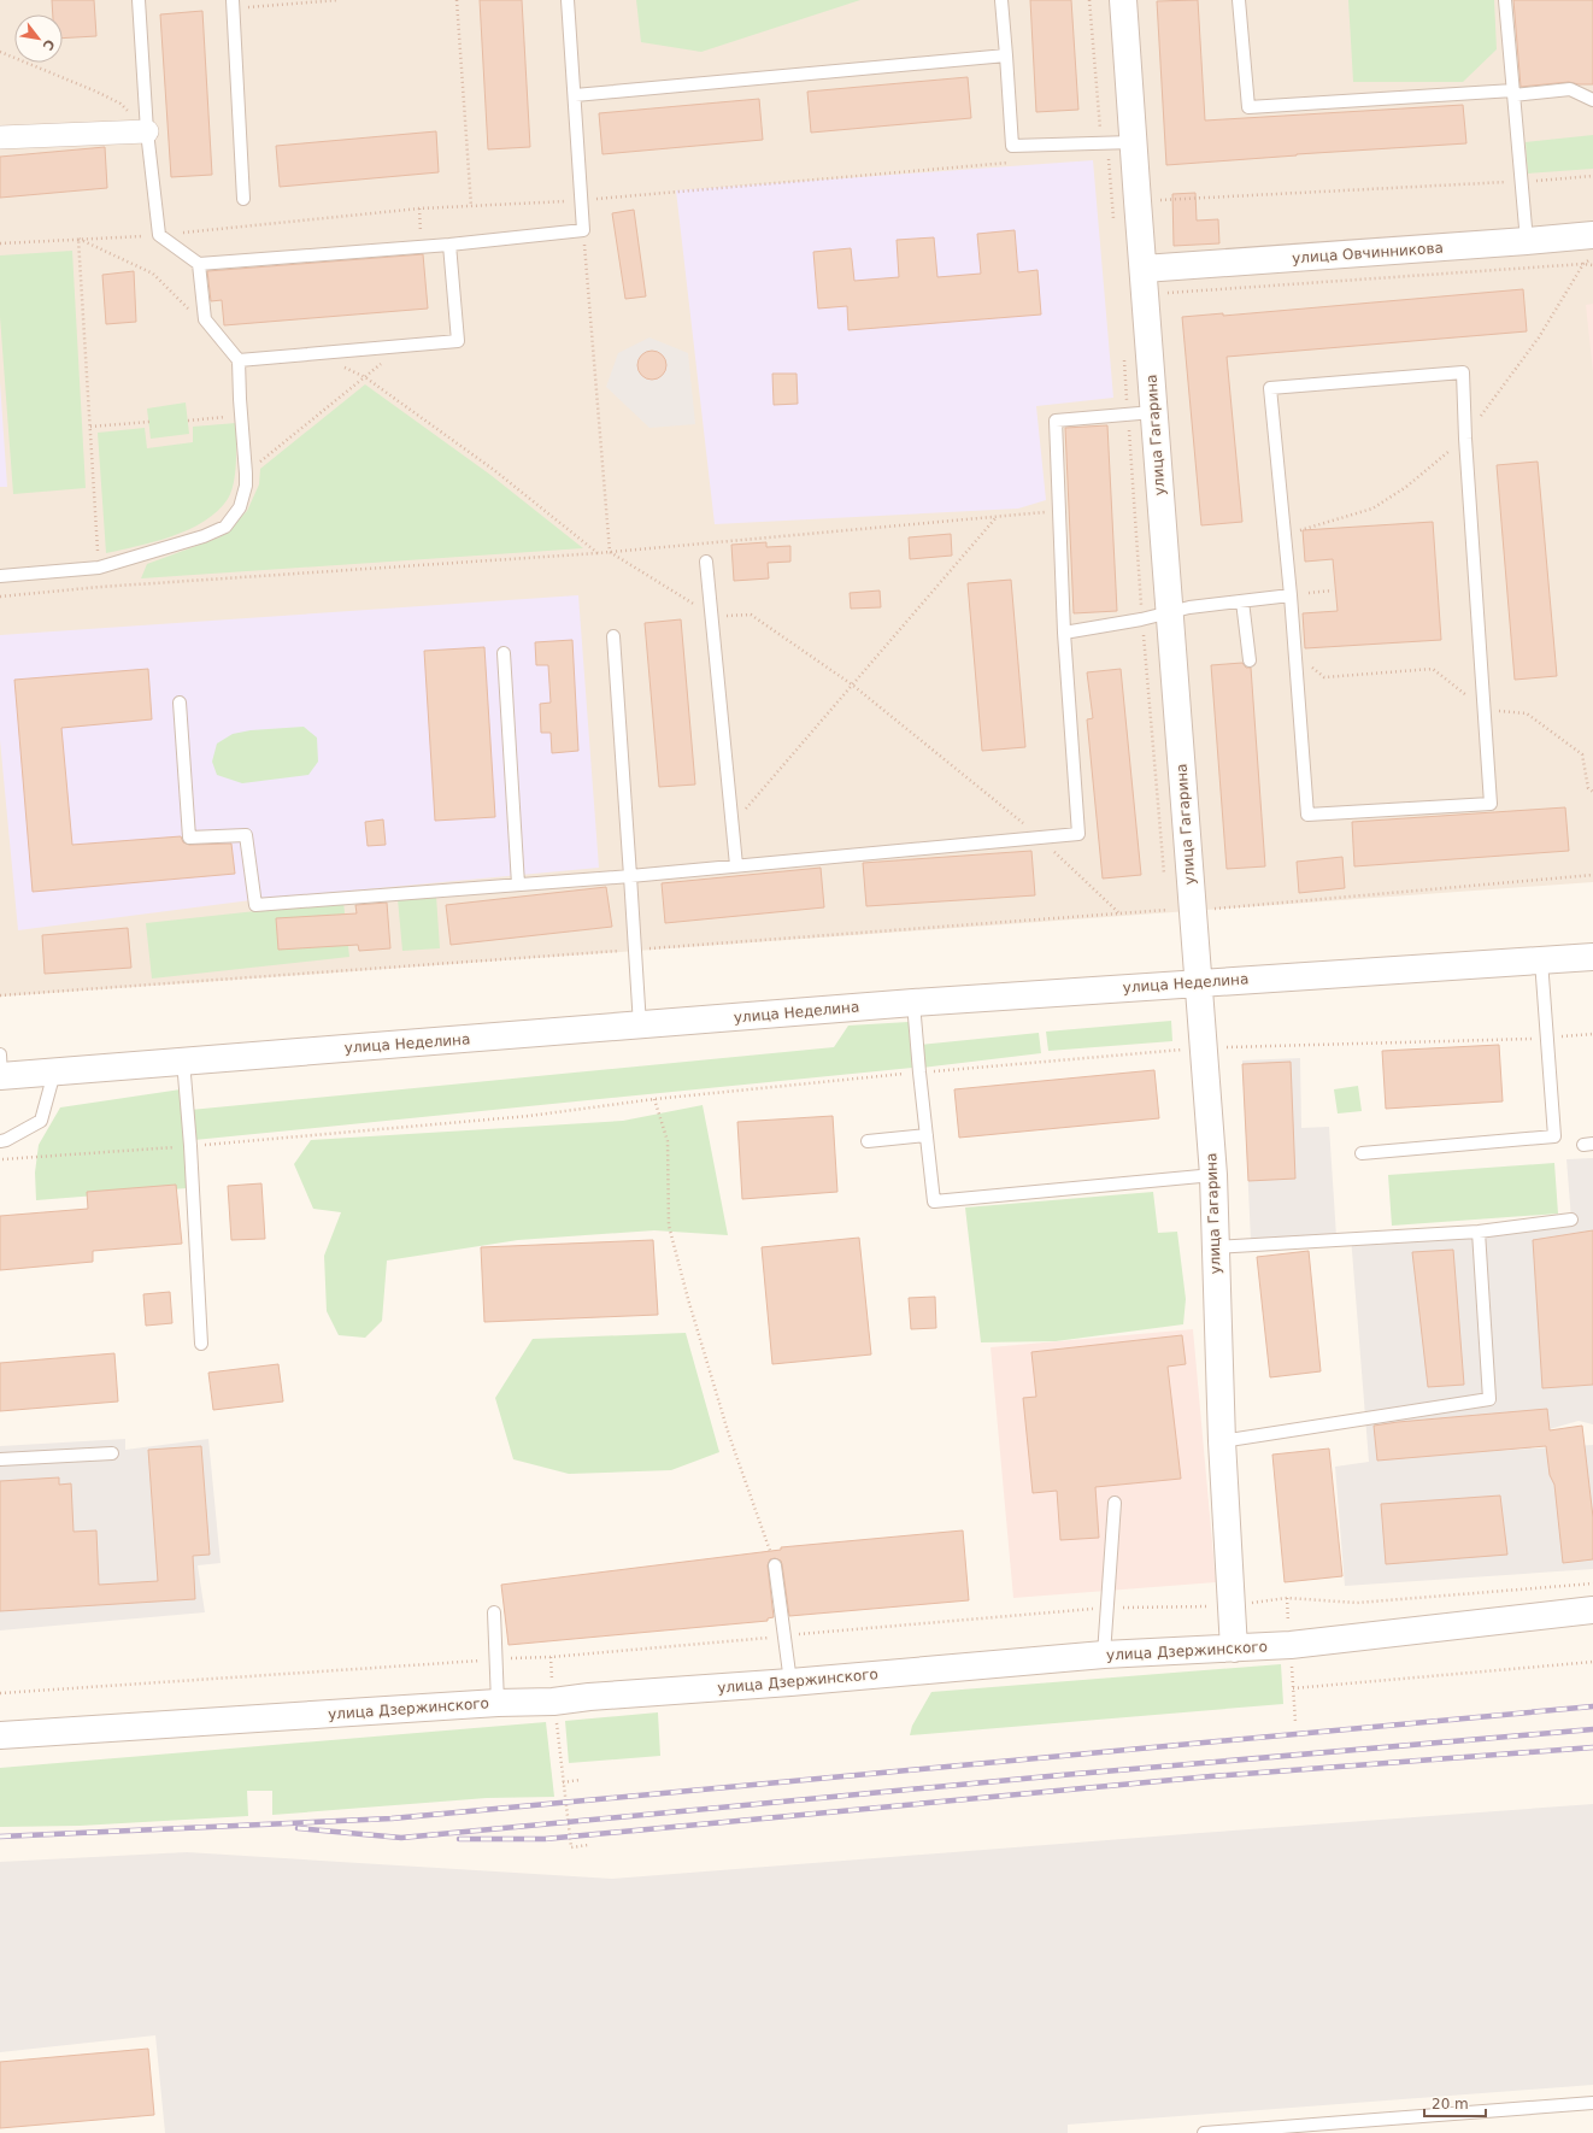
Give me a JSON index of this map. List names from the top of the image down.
{
  "streets": {
    "street": [
      "улица Овчинникова",
      "улица Гагарина",
      "улица Неделина",
      "улица Дзержинского"
    ]
  },
  "crossings": [
    ["улица Овчинникова", "улица Гагарина"],
    ["улица Гагарина", "улица Неделина"],
    ["улица Гагарина", "улица Дзержинского"]
  ],
  "scale_bar": "20 m",
  "north": "bottom right"
}
